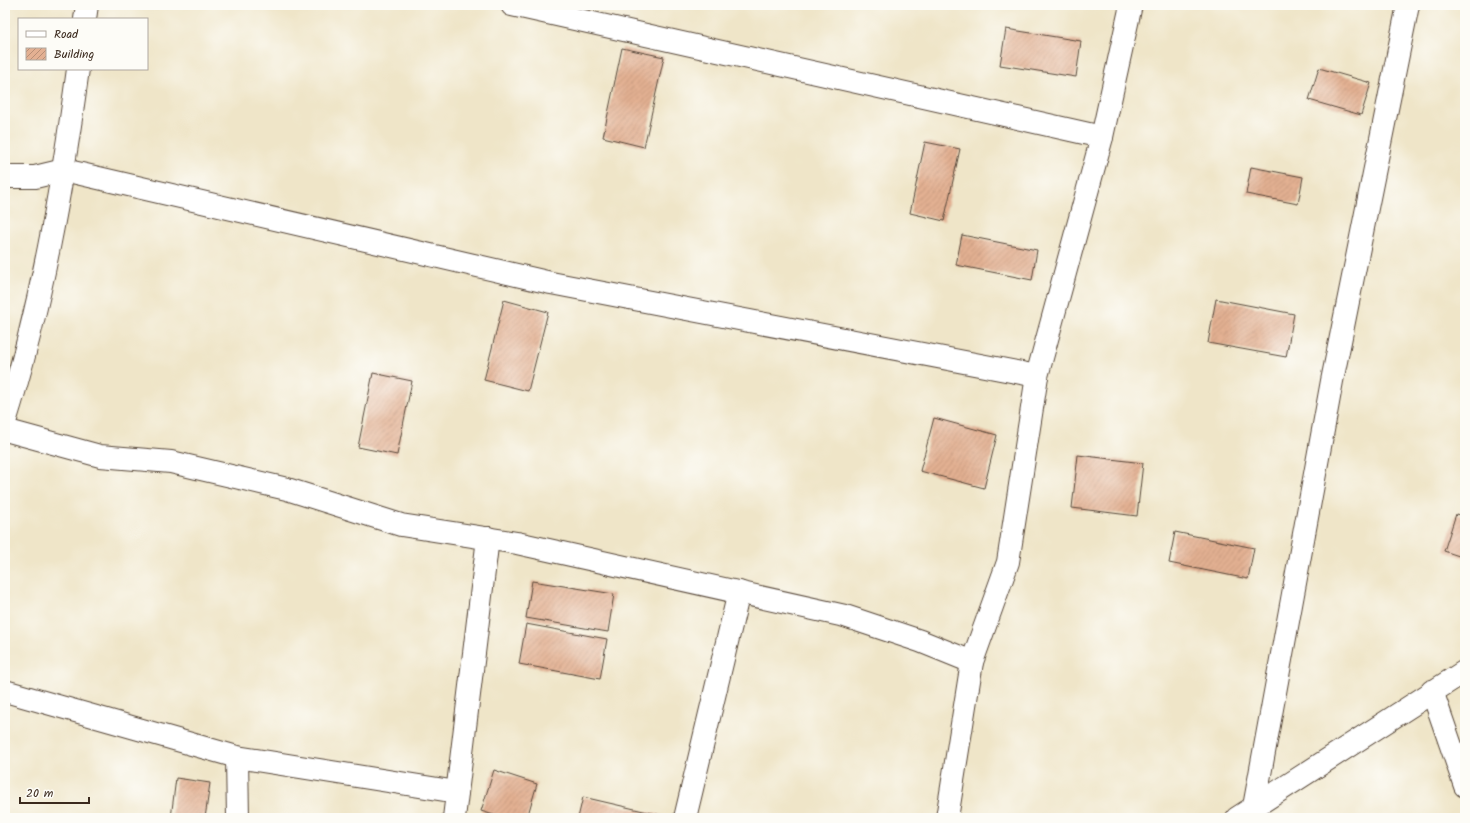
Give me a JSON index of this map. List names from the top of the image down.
{
  "legend": ["Road", "Building"],
  "scale_bar": "20 m"
}
